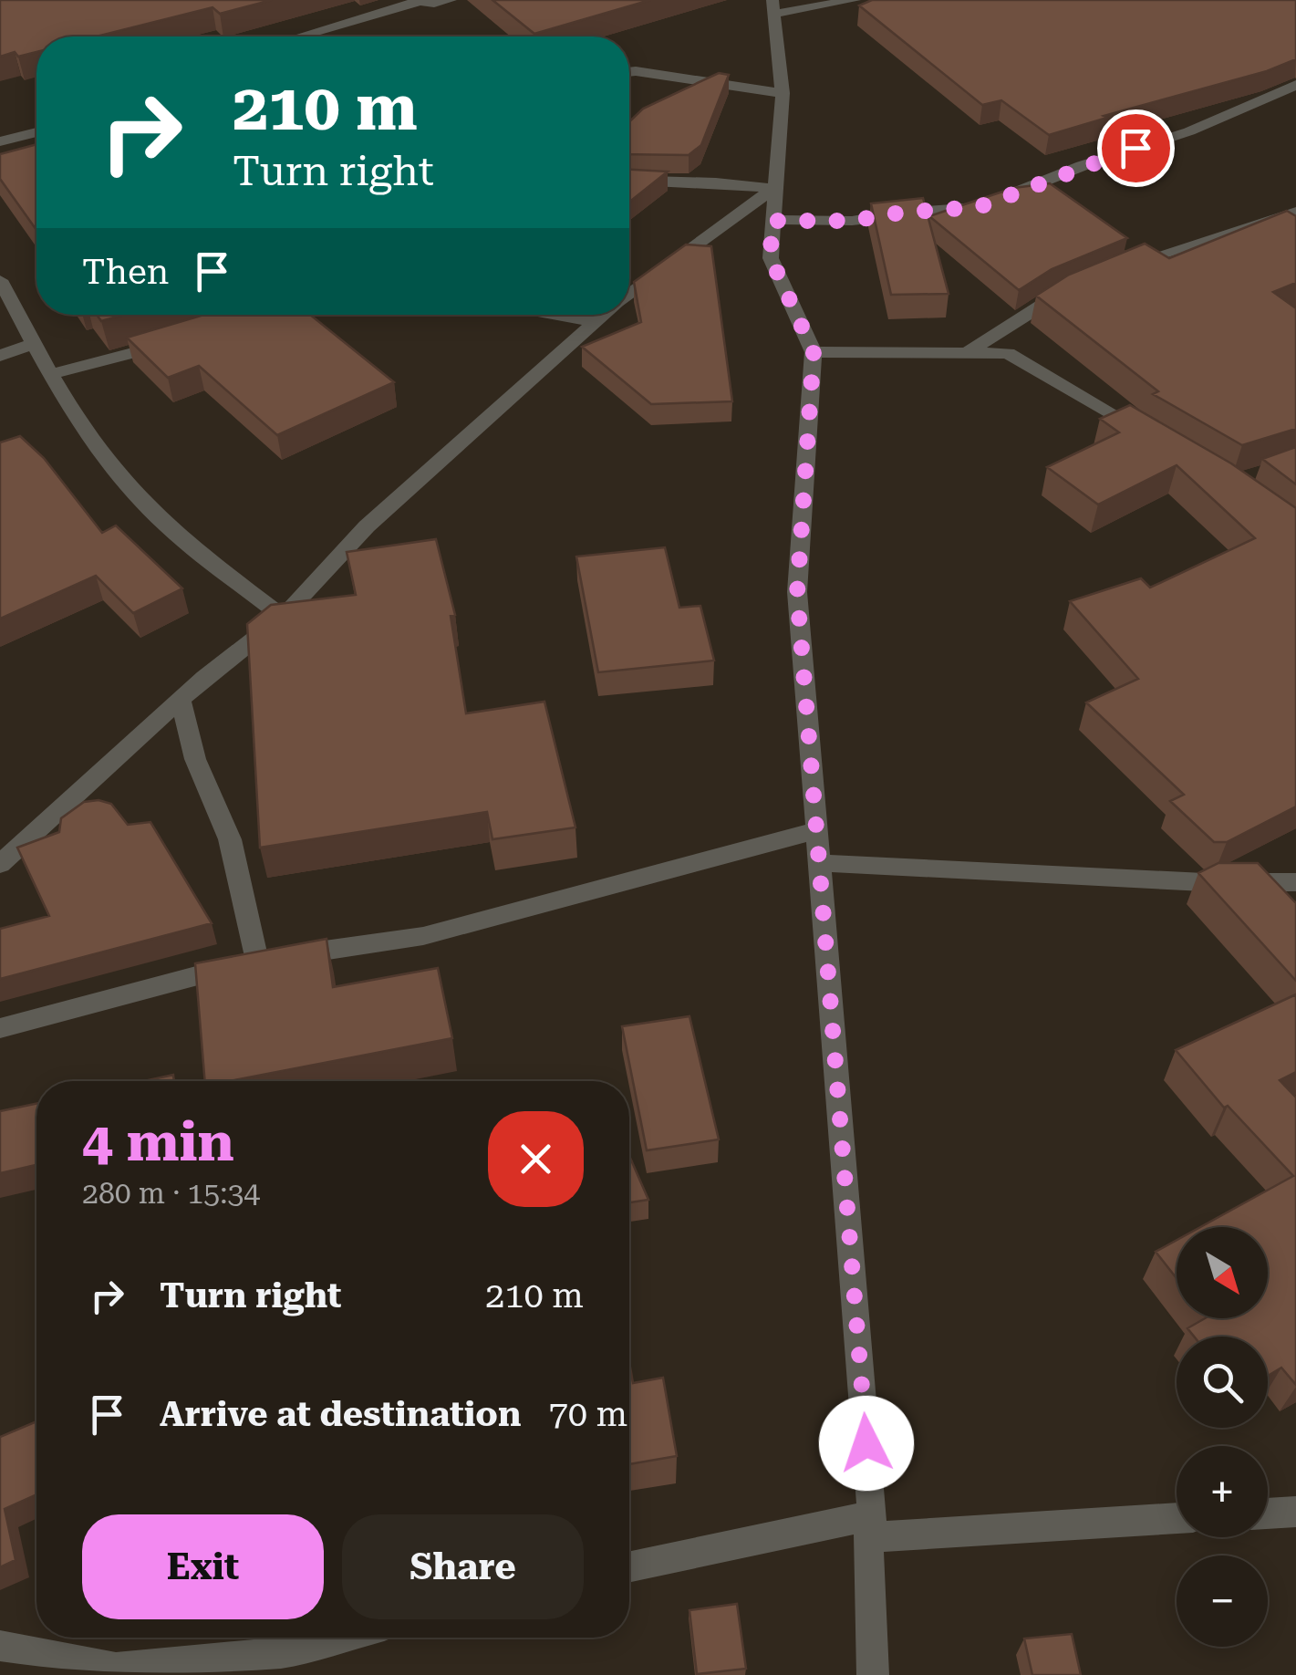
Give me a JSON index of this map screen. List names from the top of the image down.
{
  "north": "bottom right",
  "page": {
    "turn": ["210 m", "Turn right"],
    "then": "Then",
    "heading": ["4 min", "280 m · 15:34"],
    "map_buttons": ["+", "−"],
    "list": [
      {
        "name": "Turn right",
        "value": "210 m"
      },
      {
        "name": "Arrive at destination",
        "value": "70 m"
      }
    ],
    "buttons": ["Exit", "Share"]
  }
}
